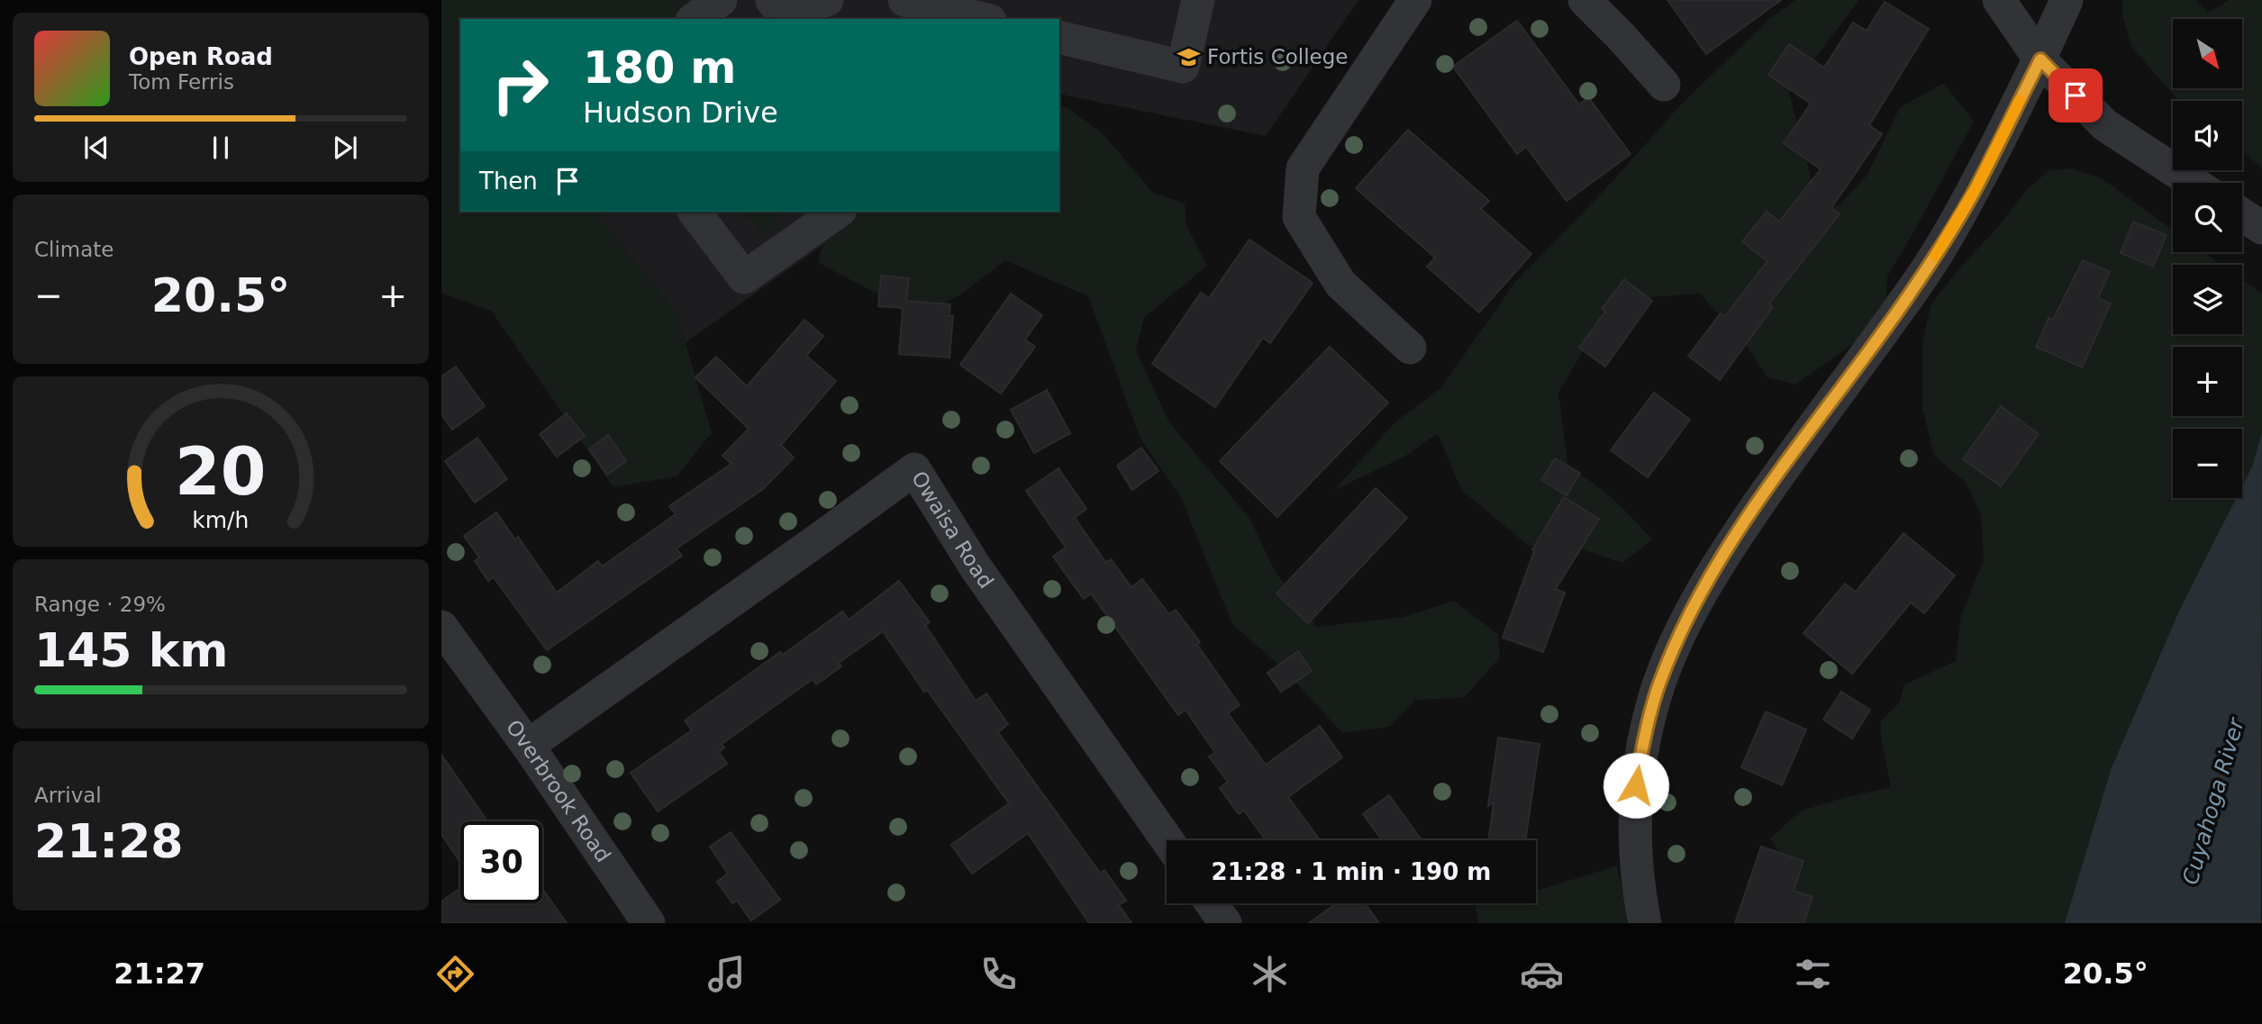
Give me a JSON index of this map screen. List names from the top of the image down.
{
  "streets": {
    "street": ["Owaisa Road", "Overbrook Road"]
  },
  "crossings": [
    ["Owaisa Road", "Overbrook Road"]
  ],
  "water": ["Cuyahoga River"],
  "places": {
    "school or university": ["Fortis College"]
  },
  "north": "bottom right",
  "page": {
    "map_buttons": ["+", "−"],
    "turn": ["180 m", "Hudson Drive"],
    "song": ["Open Road", "Tom Ferris"],
    "then": "Then",
    "tile": [
      "Climate",
      ["Range · 29%", "145 km"],
      ["Arrival", "21:28"]
    ],
    "heat": ["−", "20.5°", "+"],
    "limit": "30",
    "trip": "21:28 · 1 min · 190 m",
    "tabs": ["21:27", "20.5°"],
    "gauge": ["20", "km/h"]
  }
}
